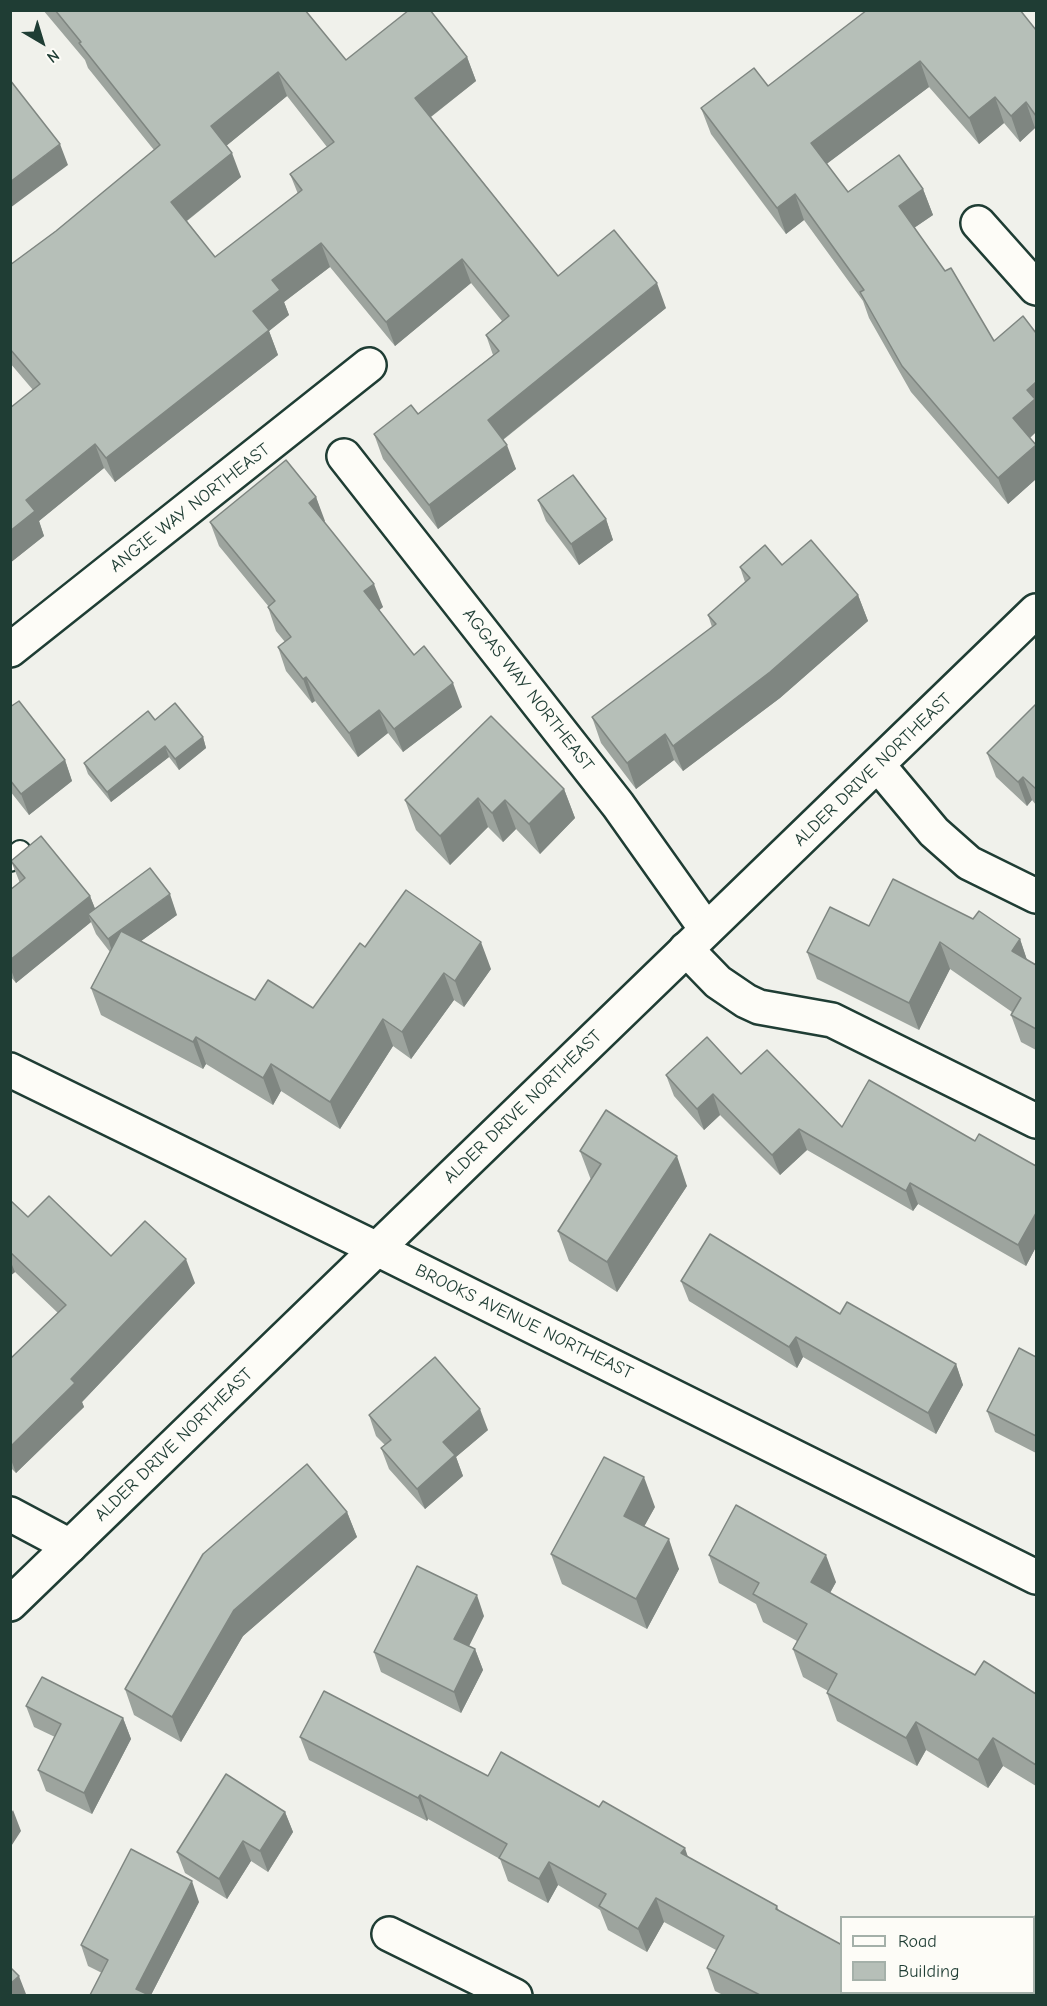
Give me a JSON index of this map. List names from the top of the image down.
{
  "streets": {
    "street": [
      "ANGIE WAY NORTHEAST",
      "AGGAS WAY NORTHEAST",
      "ALDER DRIVE NORTHEAST",
      "BROOKS AVENUE NORTHEAST"
    ]
  },
  "crossings": [
    ["AGGAS WAY NORTHEAST", "ALDER DRIVE NORTHEAST"],
    ["ALDER DRIVE NORTHEAST", "BROOKS AVENUE NORTHEAST"]
  ],
  "legend": ["Road", "Building"],
  "north": "bottom right"
}
